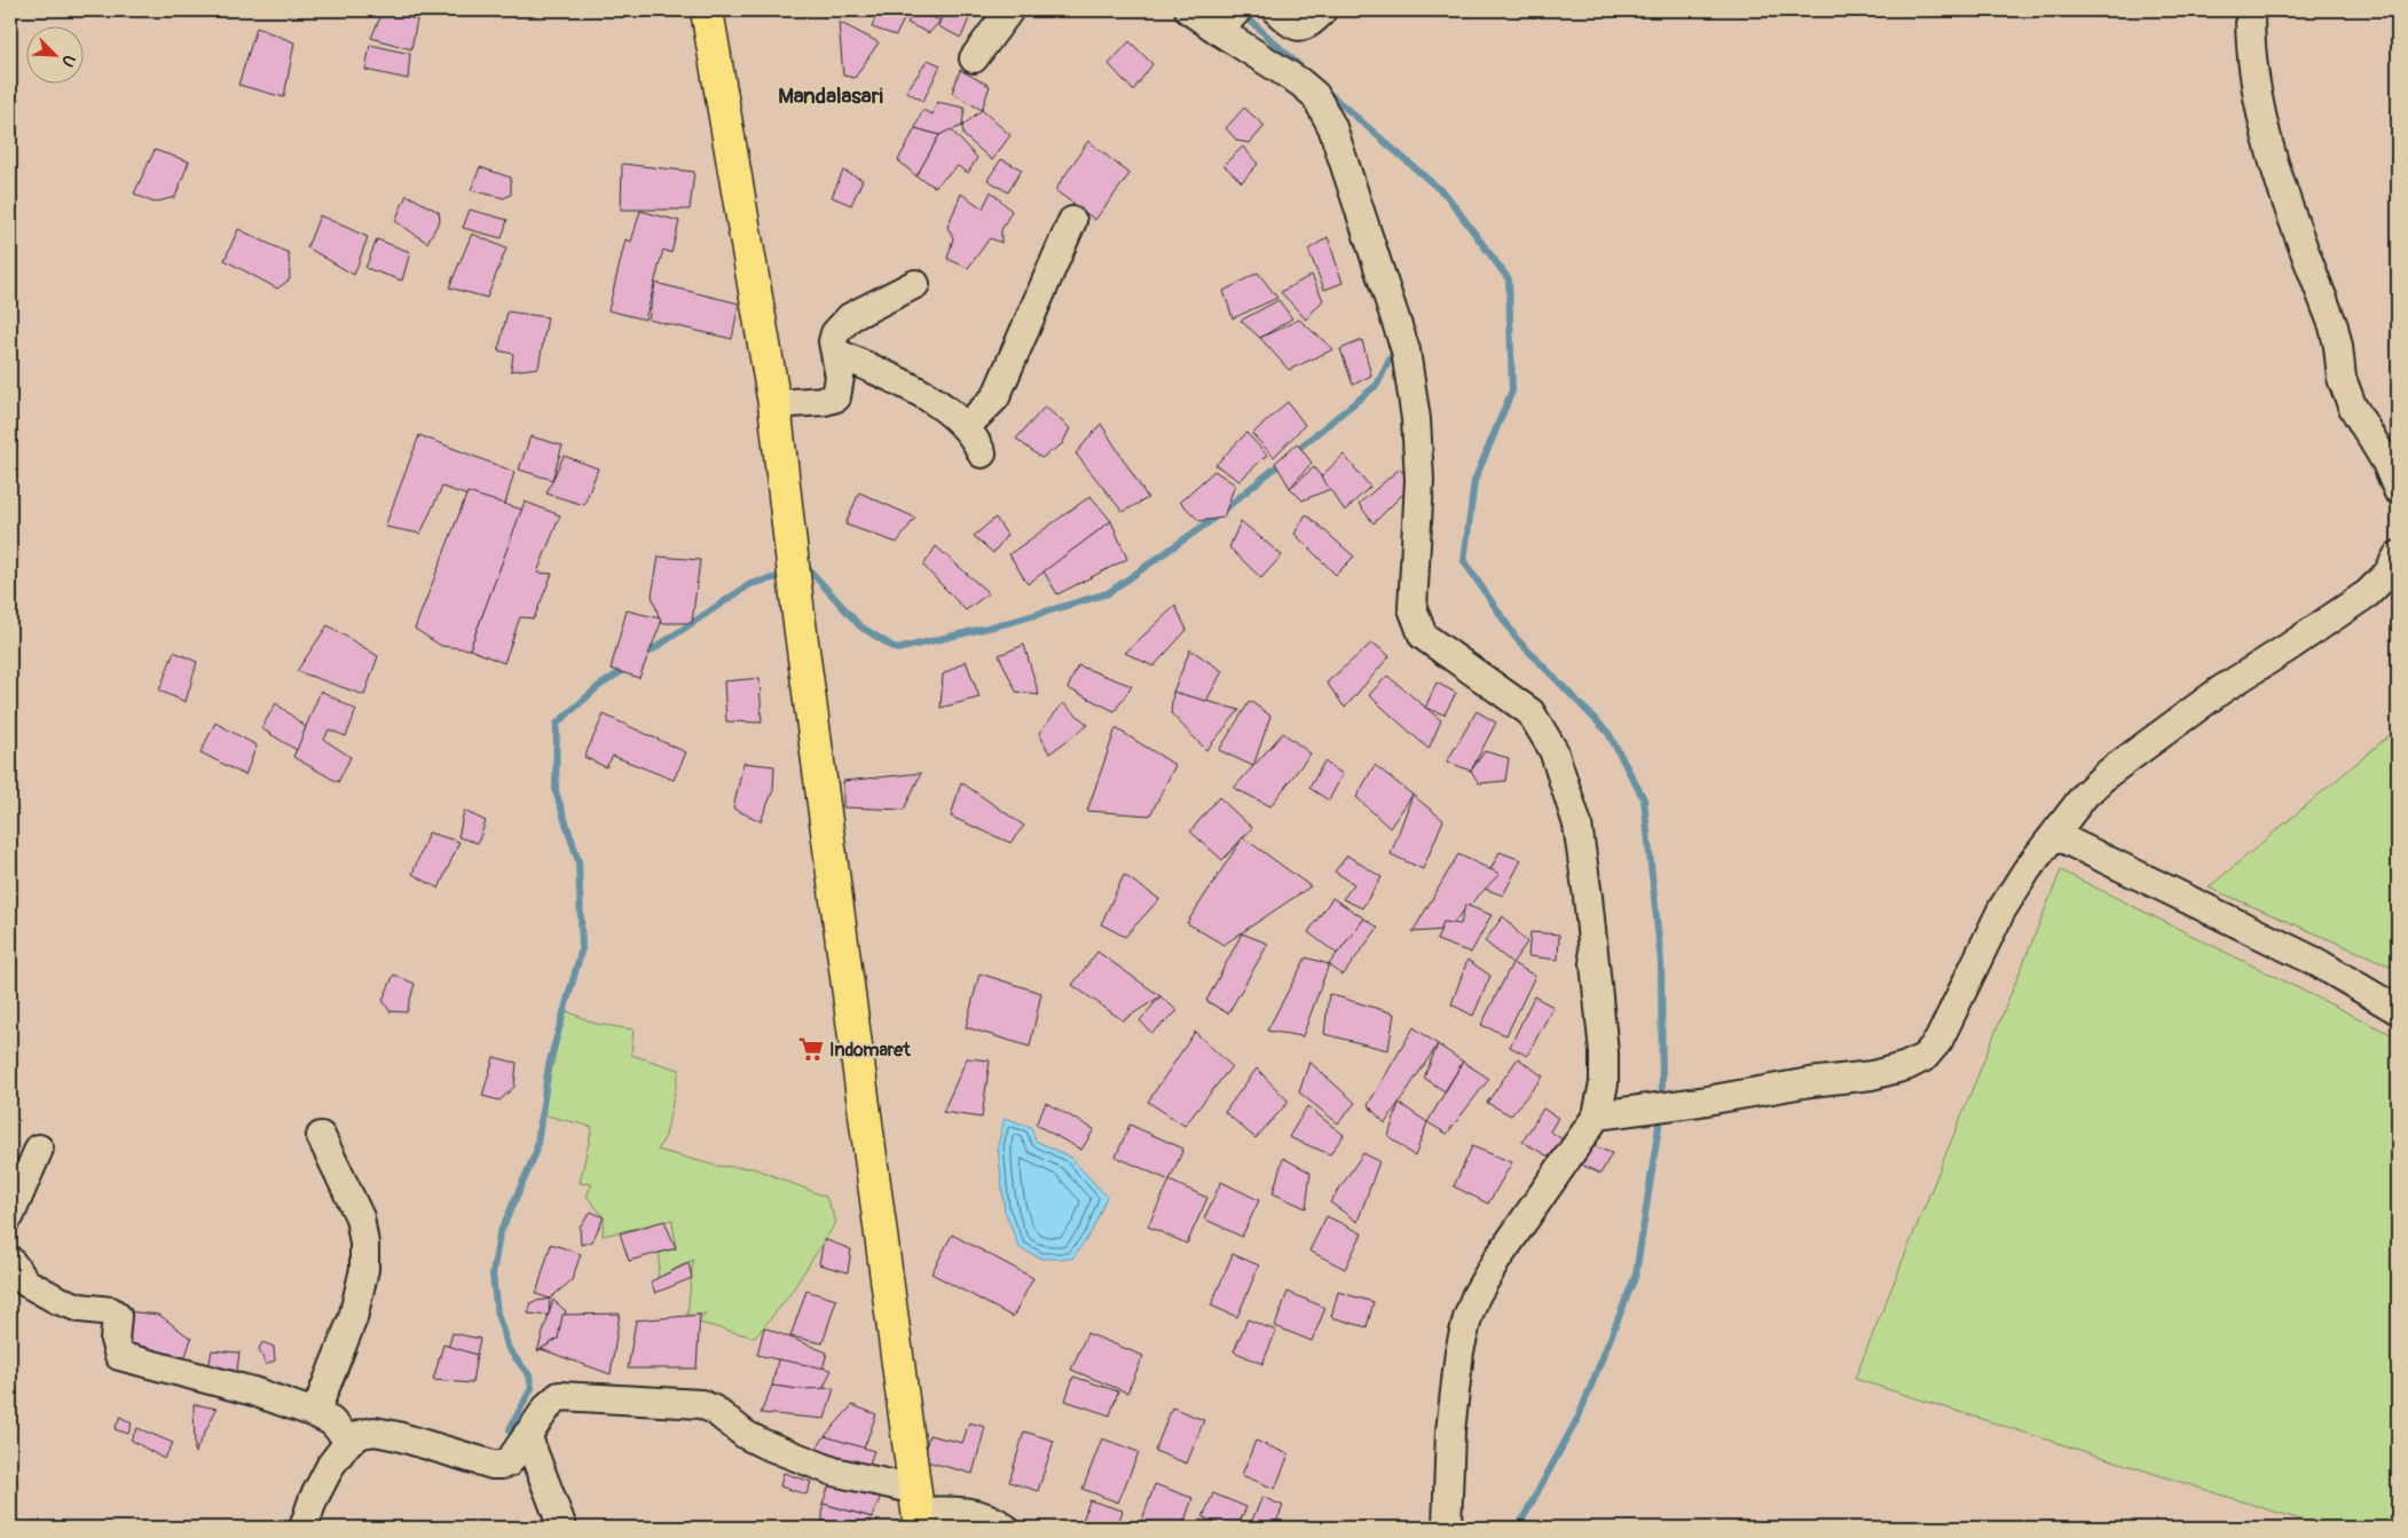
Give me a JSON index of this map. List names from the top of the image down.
{
  "districts": ["Mandalasari"],
  "places": {
    "supermarket": ["Indomaret"]
  },
  "north": "bottom right"
}
